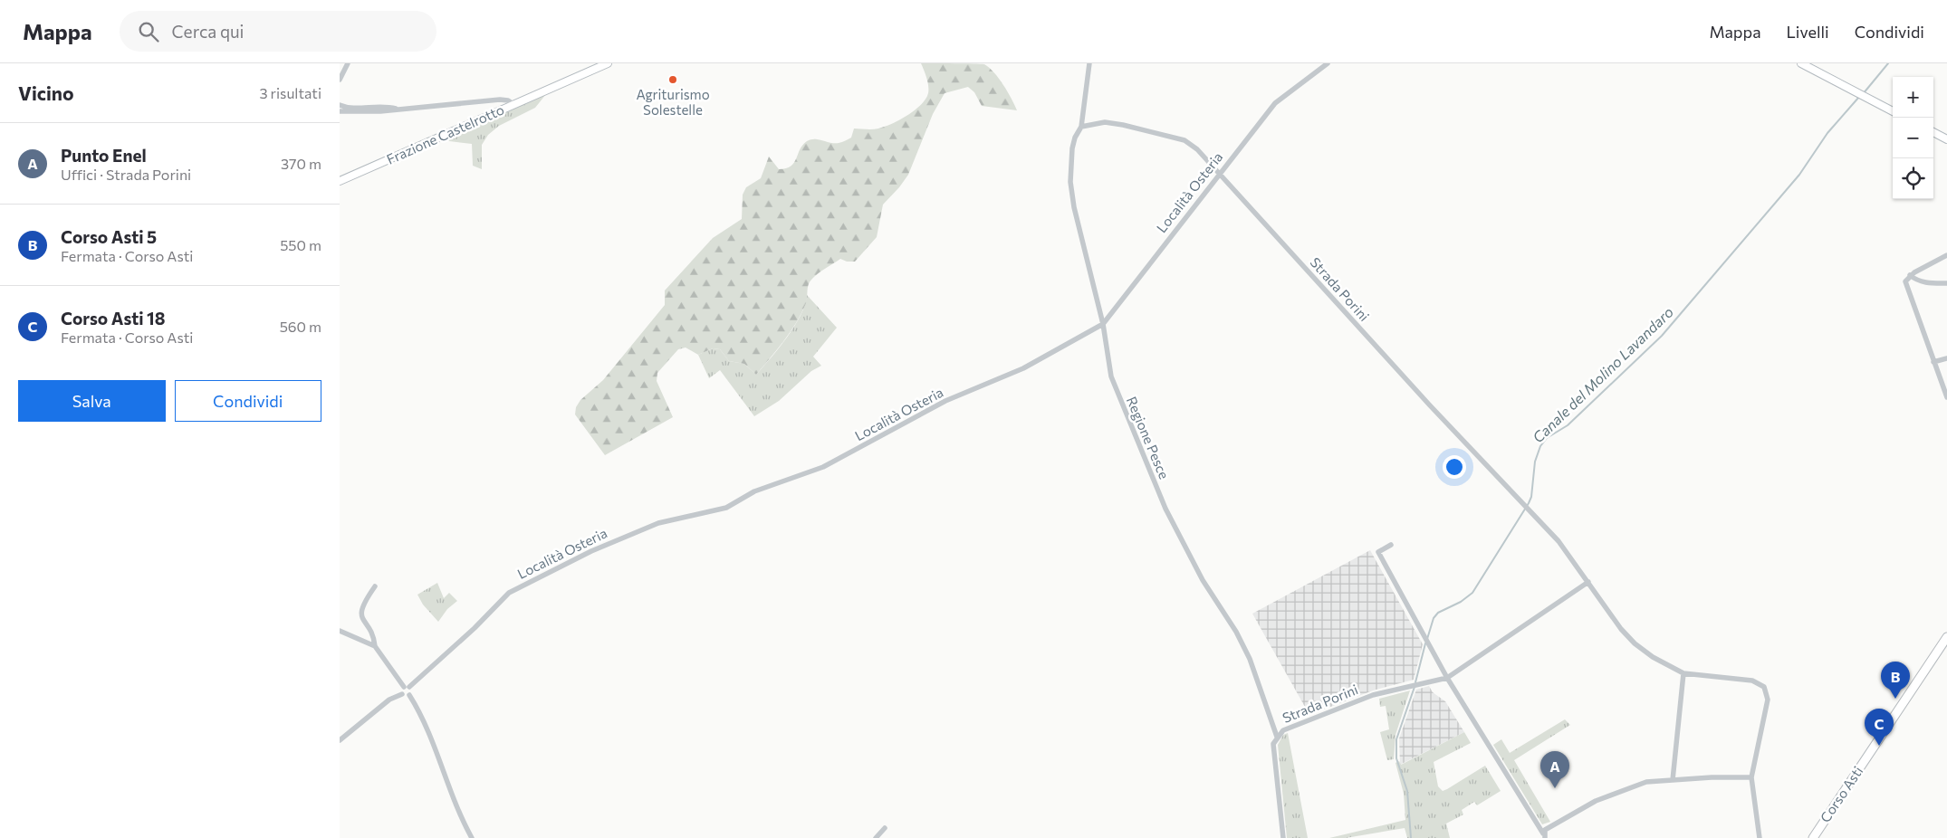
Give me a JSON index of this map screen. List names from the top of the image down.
{
  "streets": {
    "main road": ["Frazione Castelrotto", "Corso Asti"],
    "street": ["Località Osteria", "Strada Porini", "Regione Pesce"]
  },
  "crossings": [
    ["Località Osteria", "Strada Porini"],
    ["Località Osteria", "Regione Pesce"],
    ["Strada Porini", "Regione Pesce"]
  ],
  "water": ["Canale del Molino Lavandaro"],
  "places": ["Agriturismo Solestelle"],
  "page": {
    "header": "Mappa",
    "search": "Cerca qui",
    "nav": ["Mappa", "Livelli", "Condividi"],
    "heading": ["Vicino", "3 risultati"],
    "map_buttons": ["+", "−"],
    "list": [
      {
        "mark": "A",
        "name": "Punto Enel",
        "note": "Uffici · Strada Porini",
        "value": "370 m"
      },
      {
        "mark": "B",
        "name": "Corso Asti 5",
        "note": "Fermata · Corso Asti",
        "value": "550 m"
      },
      {
        "mark": "C",
        "name": "Corso Asti 18",
        "note": "Fermata · Corso Asti",
        "value": "560 m"
      }
    ],
    "buttons": ["Salva", "Condividi"],
    "pins": ["B", "C", "A"]
  }
}
